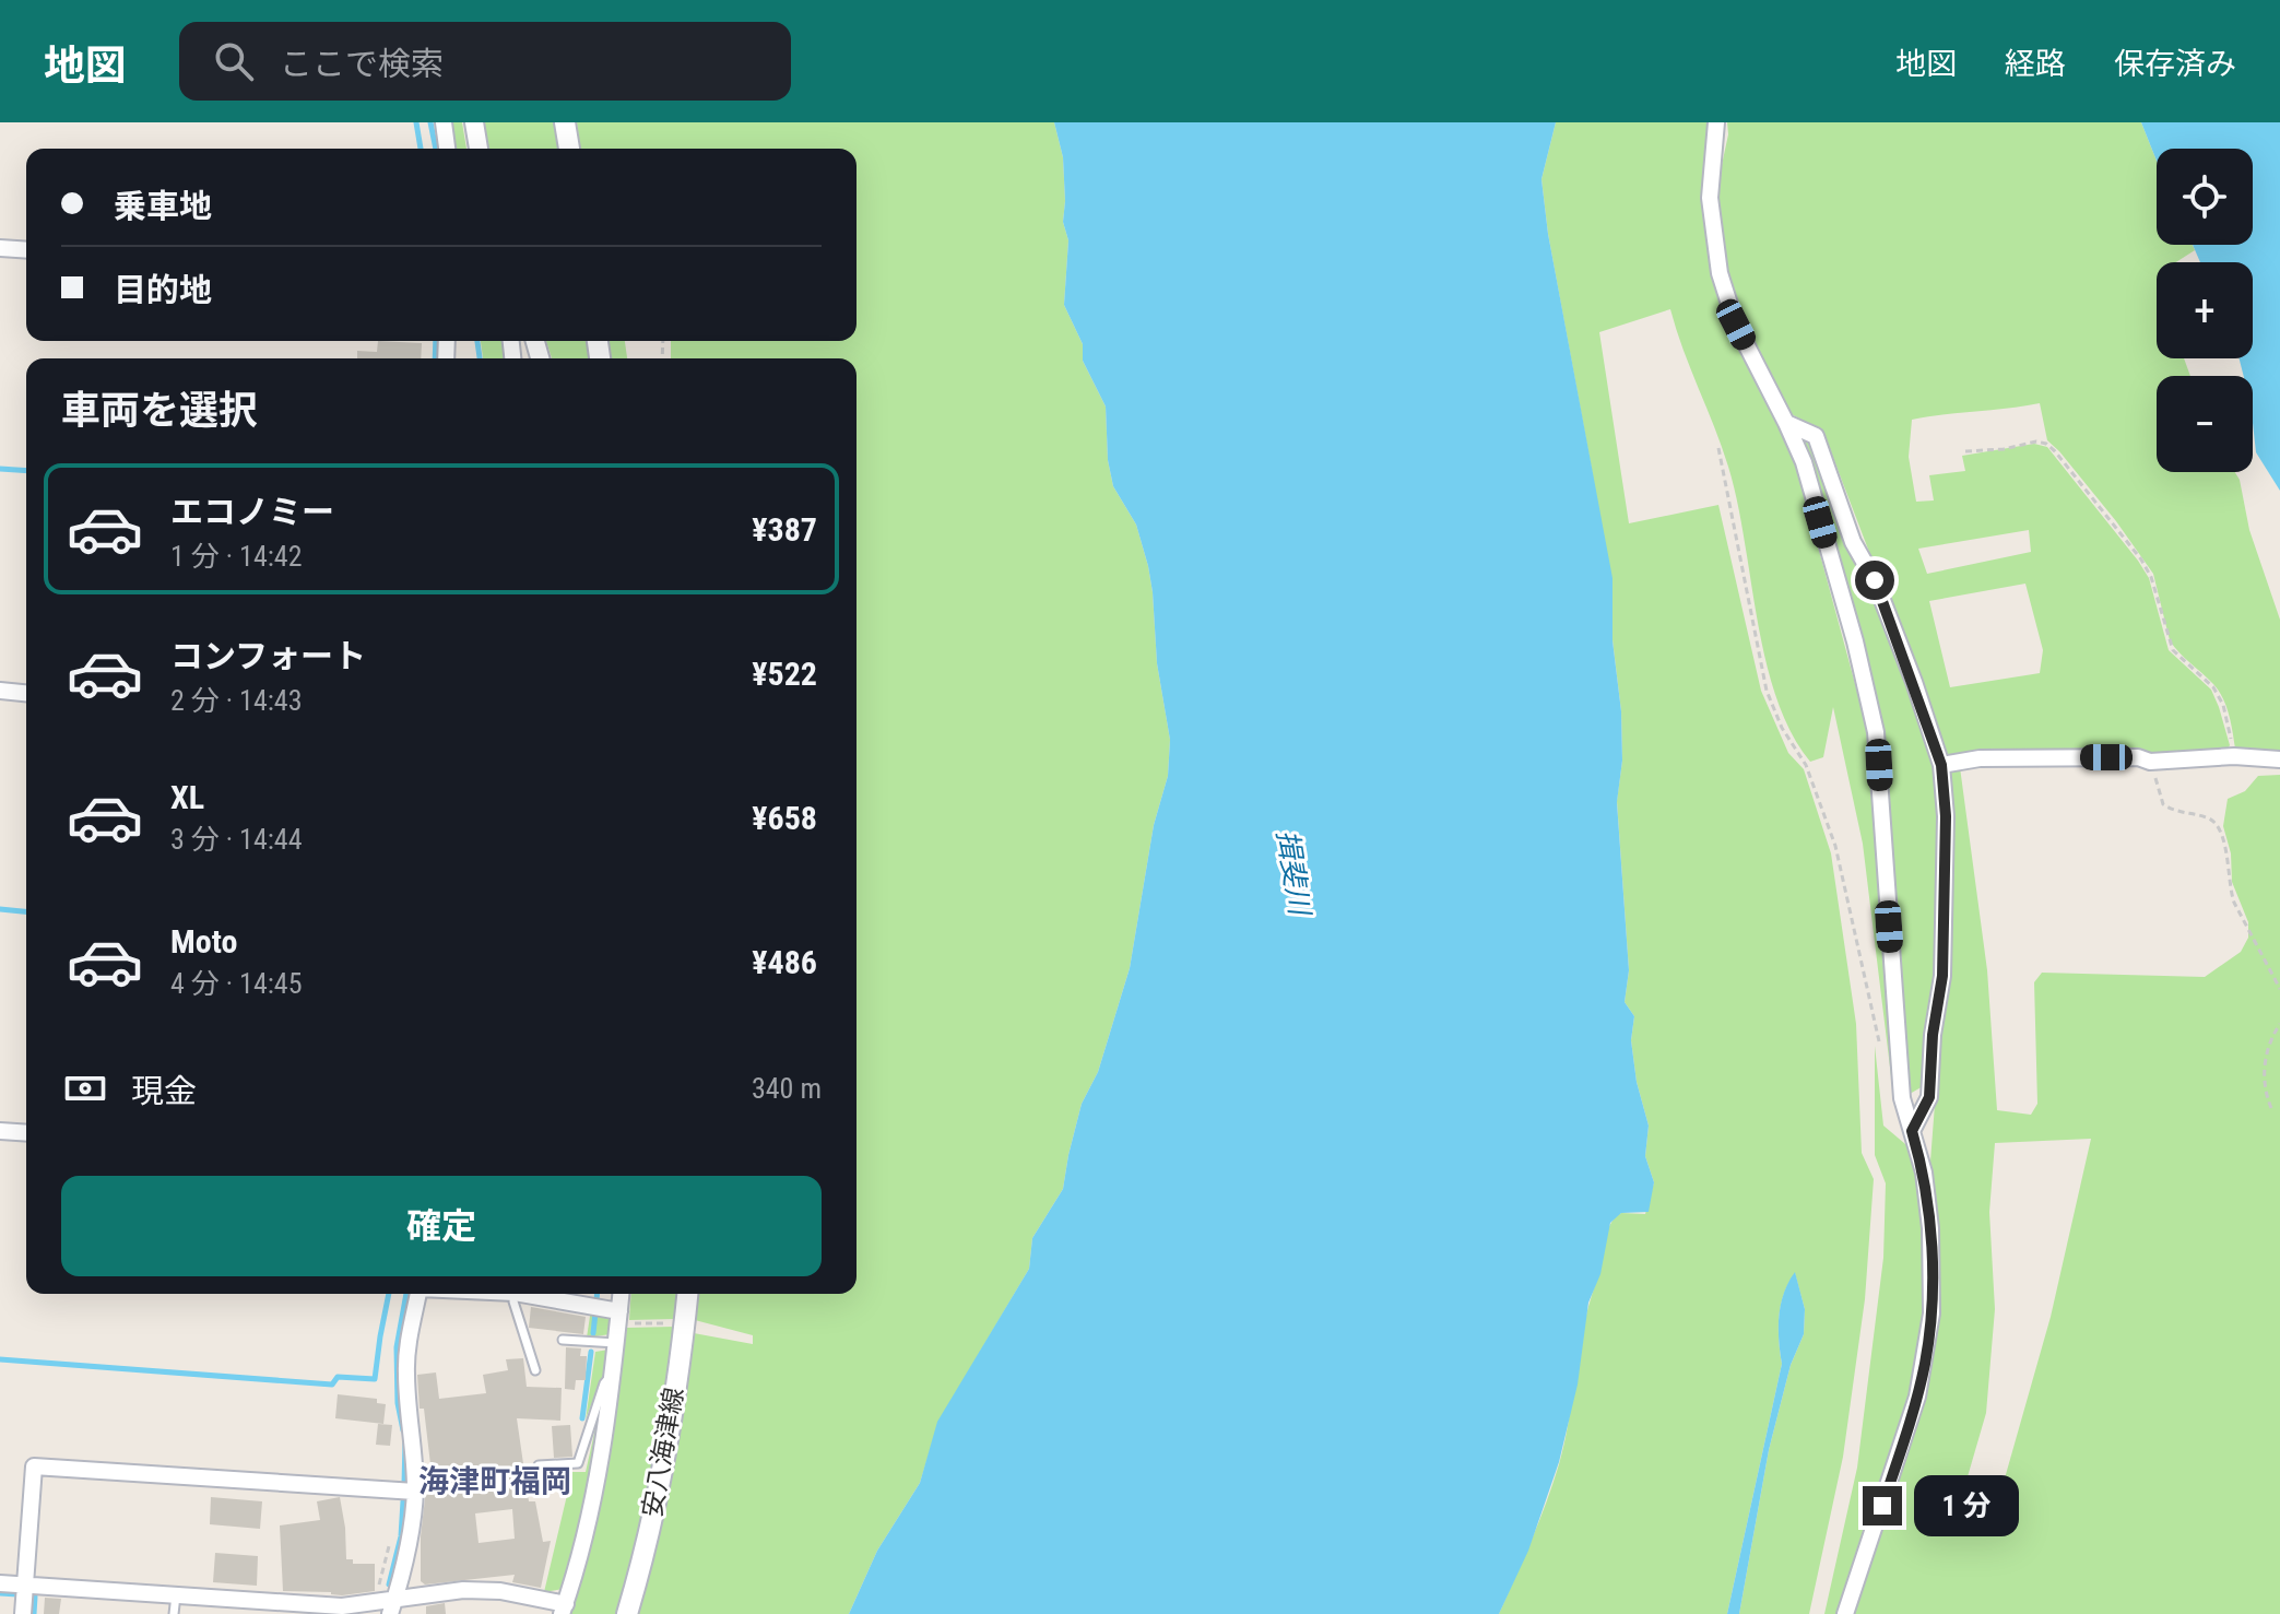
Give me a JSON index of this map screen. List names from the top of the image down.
{
  "streets": {
    "main road": ["安八海津線"]
  },
  "districts": ["海津町福岡"],
  "water": ["揖斐川"],
  "page": {
    "header": "地図",
    "search": "ここで検索",
    "nav": ["地図", "経路", "保存済み"],
    "map_buttons": ["+", "−"],
    "banner": ["乗車地", "目的地"],
    "heading": "車両を選択",
    "list": [
      {
        "name": "エコノミー",
        "note": "1 分 · 14:42",
        "value": "¥387"
      },
      {
        "name": "コンフォート",
        "note": "2 分 · 14:43",
        "value": "¥522"
      },
      {
        "name": "XL",
        "note": "3 分 · 14:44",
        "value": "¥658"
      },
      {
        "name": "Moto",
        "note": "4 分 · 14:45",
        "value": "¥486"
      }
    ],
    "pay": ["現金", "340 m"],
    "buttons": "確定",
    "bubble": "1 分"
  }
}
